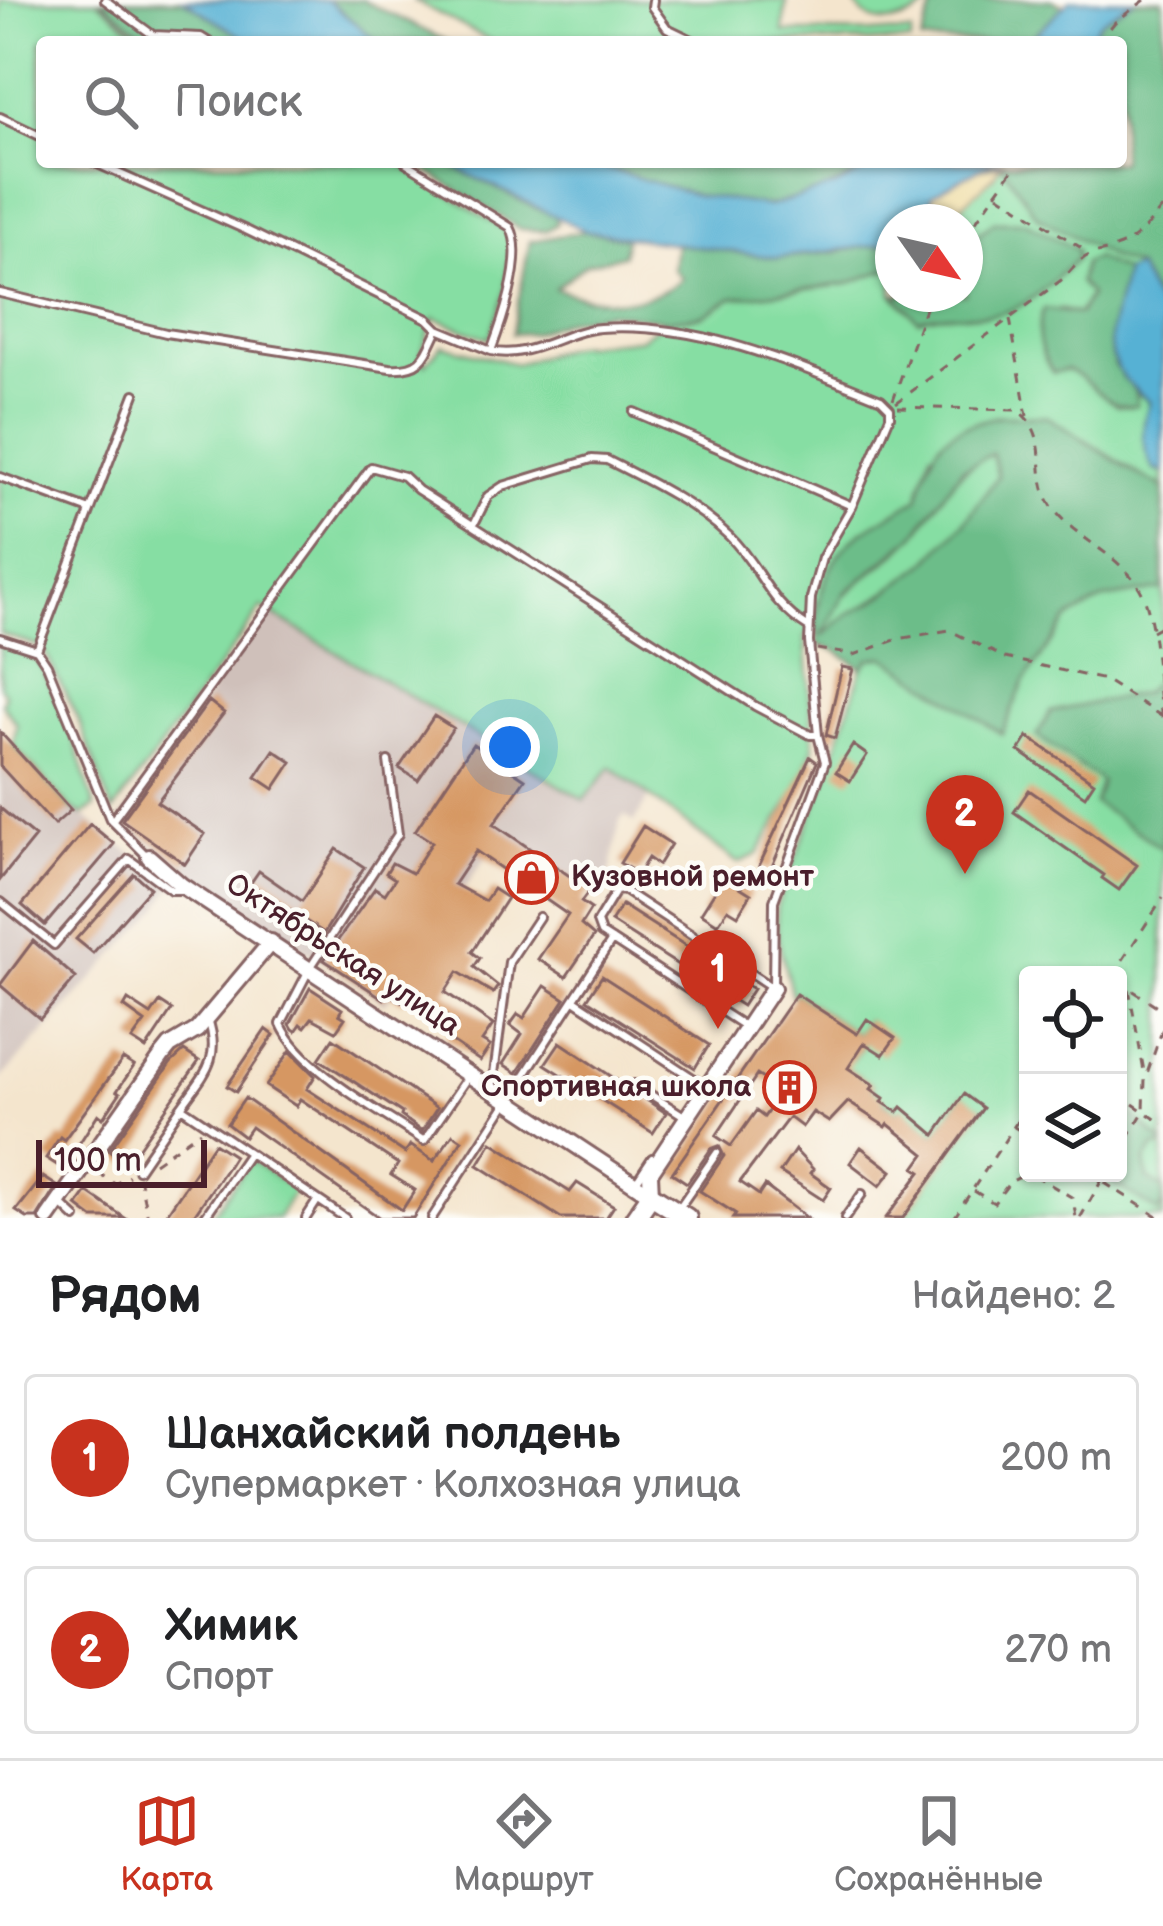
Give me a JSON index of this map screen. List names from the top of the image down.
{
  "streets": {
    "street": ["Октябрьская улица"]
  },
  "places": {
    "shop": ["Кузовной ремонт"],
    "building": ["Спортивная школа"]
  },
  "scale_bar": "100 m",
  "north": "bottom right",
  "page": {
    "search": "Поиск",
    "pins": ["2", "1"],
    "scale": "100 m",
    "heading": ["Рядом", "Найдено: 2"],
    "list": [
      {
        "mark": "1",
        "name": "Шанхайский полдень",
        "note": "Супермаркет · Колхозная улица",
        "value": "200 m"
      },
      {
        "mark": "2",
        "name": "Химик",
        "note": "Спорт",
        "value": "270 m"
      }
    ],
    "nav": ["Карта", "Маршрут", "Сохранённые"]
  }
}
